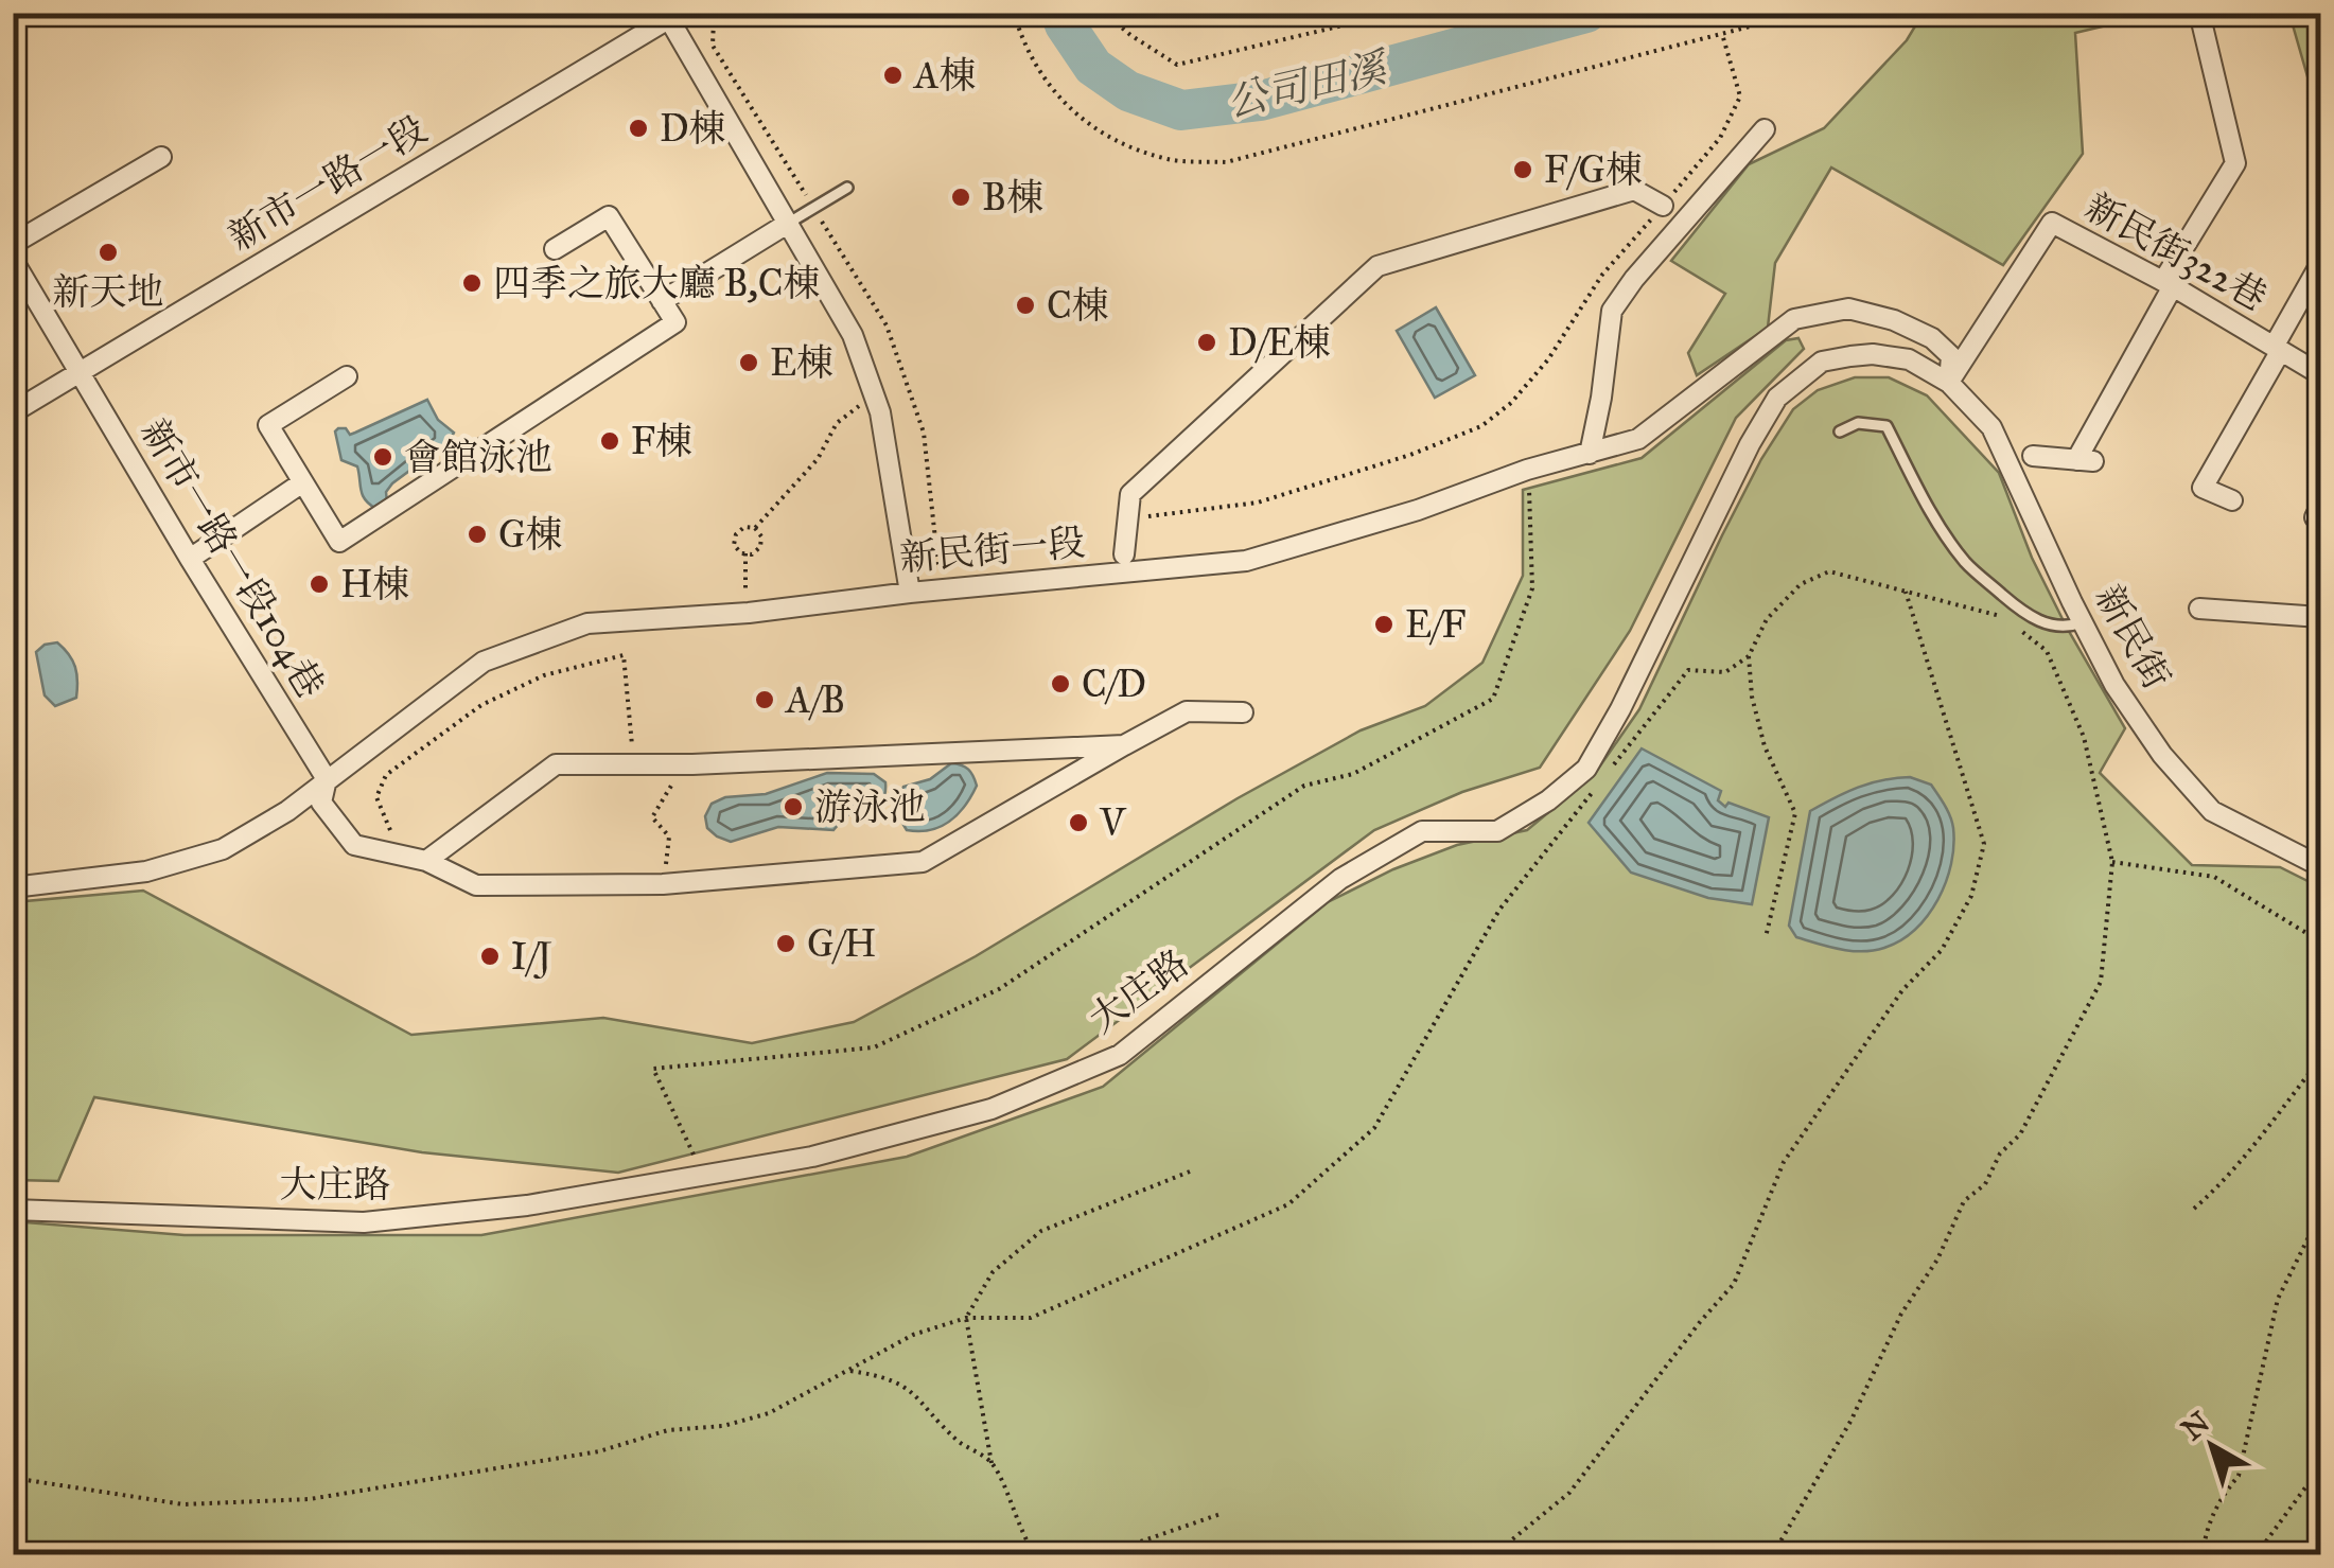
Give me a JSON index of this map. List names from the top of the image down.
{
  "streets": {
    "street": [
      "新市一路一段",
      "新民街322巷",
      "新民街一段",
      "新市一路一段104巷",
      "新民街",
      "大庄路"
    ]
  },
  "crossings": [
    ["新市一路一段", "新市一路一段104巷"],
    ["新民街322巷", "新民街一段"],
    ["新民街322巷", "新民街"],
    ["新民街322巷", "大庄路"],
    ["新民街一段", "新市一路一段104巷"],
    ["新民街一段", "新民街"],
    ["新民街一段", "大庄路"],
    ["新民街", "大庄路"]
  ],
  "water": ["公司田溪"],
  "places": [
    "A棟",
    "D棟",
    "F/G棟",
    "B棟",
    "新天地",
    "四季之旅大廳 B,C棟",
    "C棟",
    "D/E棟",
    "E棟",
    "F棟",
    "會館泳池",
    "G棟",
    "H棟",
    "E/F",
    "C/D",
    "A/B",
    "游泳池",
    "V",
    "G/H",
    "I/J"
  ],
  "north": "top left"
}
